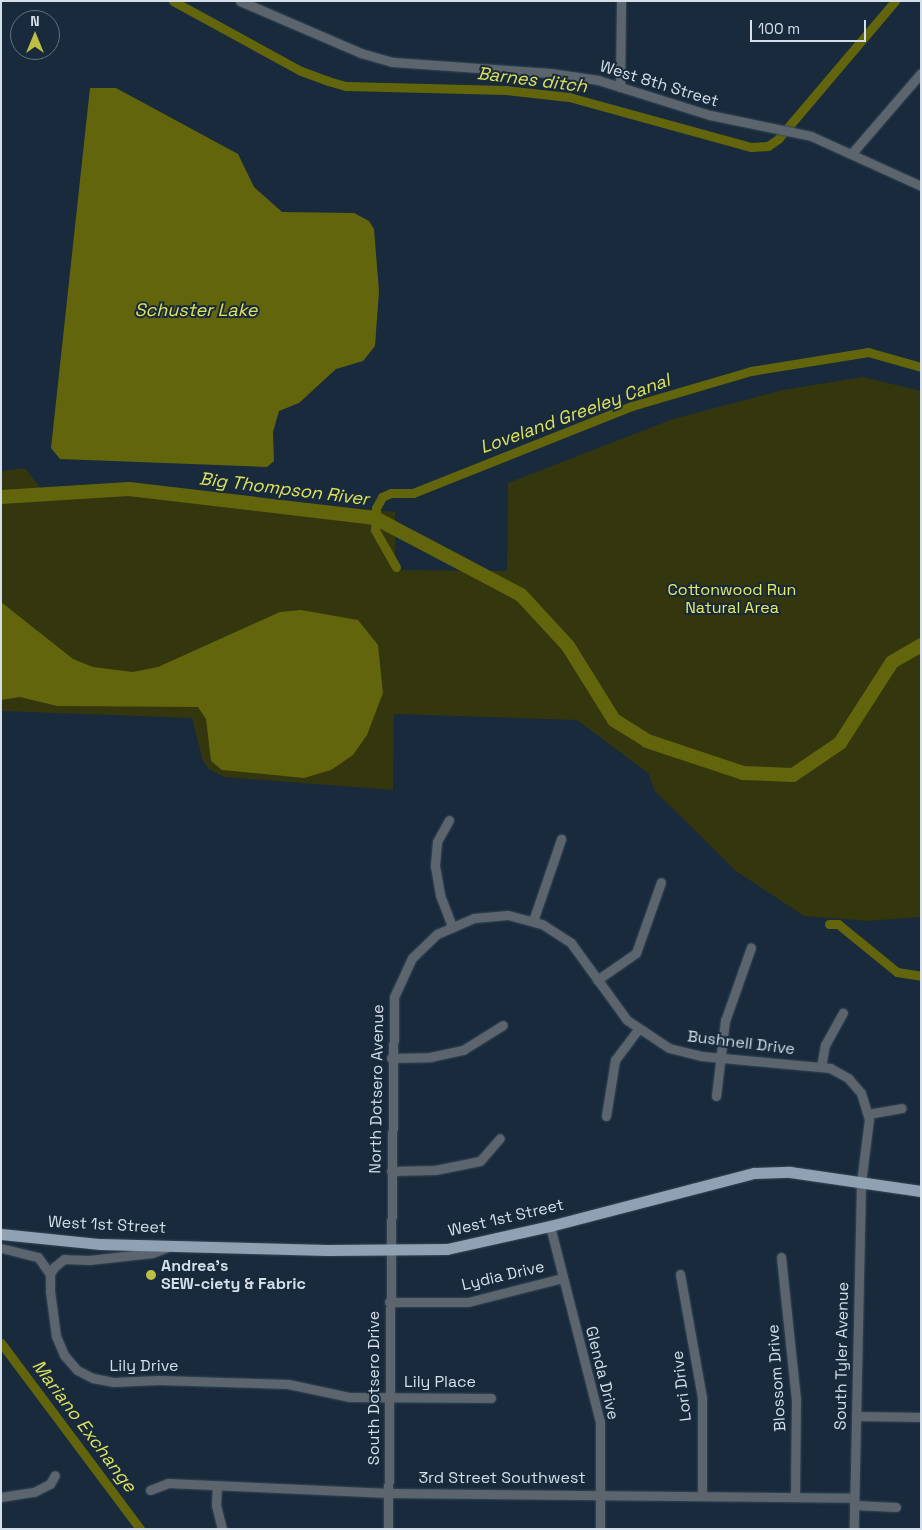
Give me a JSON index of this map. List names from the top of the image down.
{
  "streets": {
    "main road": ["West 1st Street"],
    "street": [
      "West 8th Street",
      "Bushnell Drive",
      "North Dotsero Avenue",
      "Lydia Drive",
      "South Tyler Avenue",
      "Lily Drive",
      "Glenda Drive",
      "Blossom Drive",
      "Lily Place",
      "Lori Drive",
      "South Dotsero Drive",
      "3rd Street Southwest"
    ]
  },
  "crossings": [
    ["Bushnell Drive", "North Dotsero Avenue"],
    ["Bushnell Drive", "West 1st Street"],
    ["Bushnell Drive", "South Tyler Avenue"],
    ["North Dotsero Avenue", "West 1st Street"],
    ["North Dotsero Avenue", "South Dotsero Drive"],
    ["West 1st Street", "South Tyler Avenue"],
    ["West 1st Street", "Glenda Drive"],
    ["West 1st Street", "South Dotsero Drive"],
    ["Lydia Drive", "Glenda Drive"],
    ["Lydia Drive", "South Dotsero Drive"],
    ["South Tyler Avenue", "3rd Street Southwest"],
    ["Lily Drive", "Lily Place"],
    ["Lily Drive", "South Dotsero Drive"],
    ["Glenda Drive", "3rd Street Southwest"],
    ["Blossom Drive", "3rd Street Southwest"],
    ["Lily Place", "South Dotsero Drive"],
    ["Lori Drive", "3rd Street Southwest"],
    ["South Dotsero Drive", "3rd Street Southwest"]
  ],
  "water": [
    "Barnes ditch",
    "Schuster Lake",
    "Loveland Greeley Canal",
    "Big Thompson River",
    "Mariano Exchange"
  ],
  "parks": ["Cottonwood Run Natural Area"],
  "places": ["Andrea's SEW-ciety & Fabric"],
  "scale_bar": "100 m",
  "north": "top"
}
